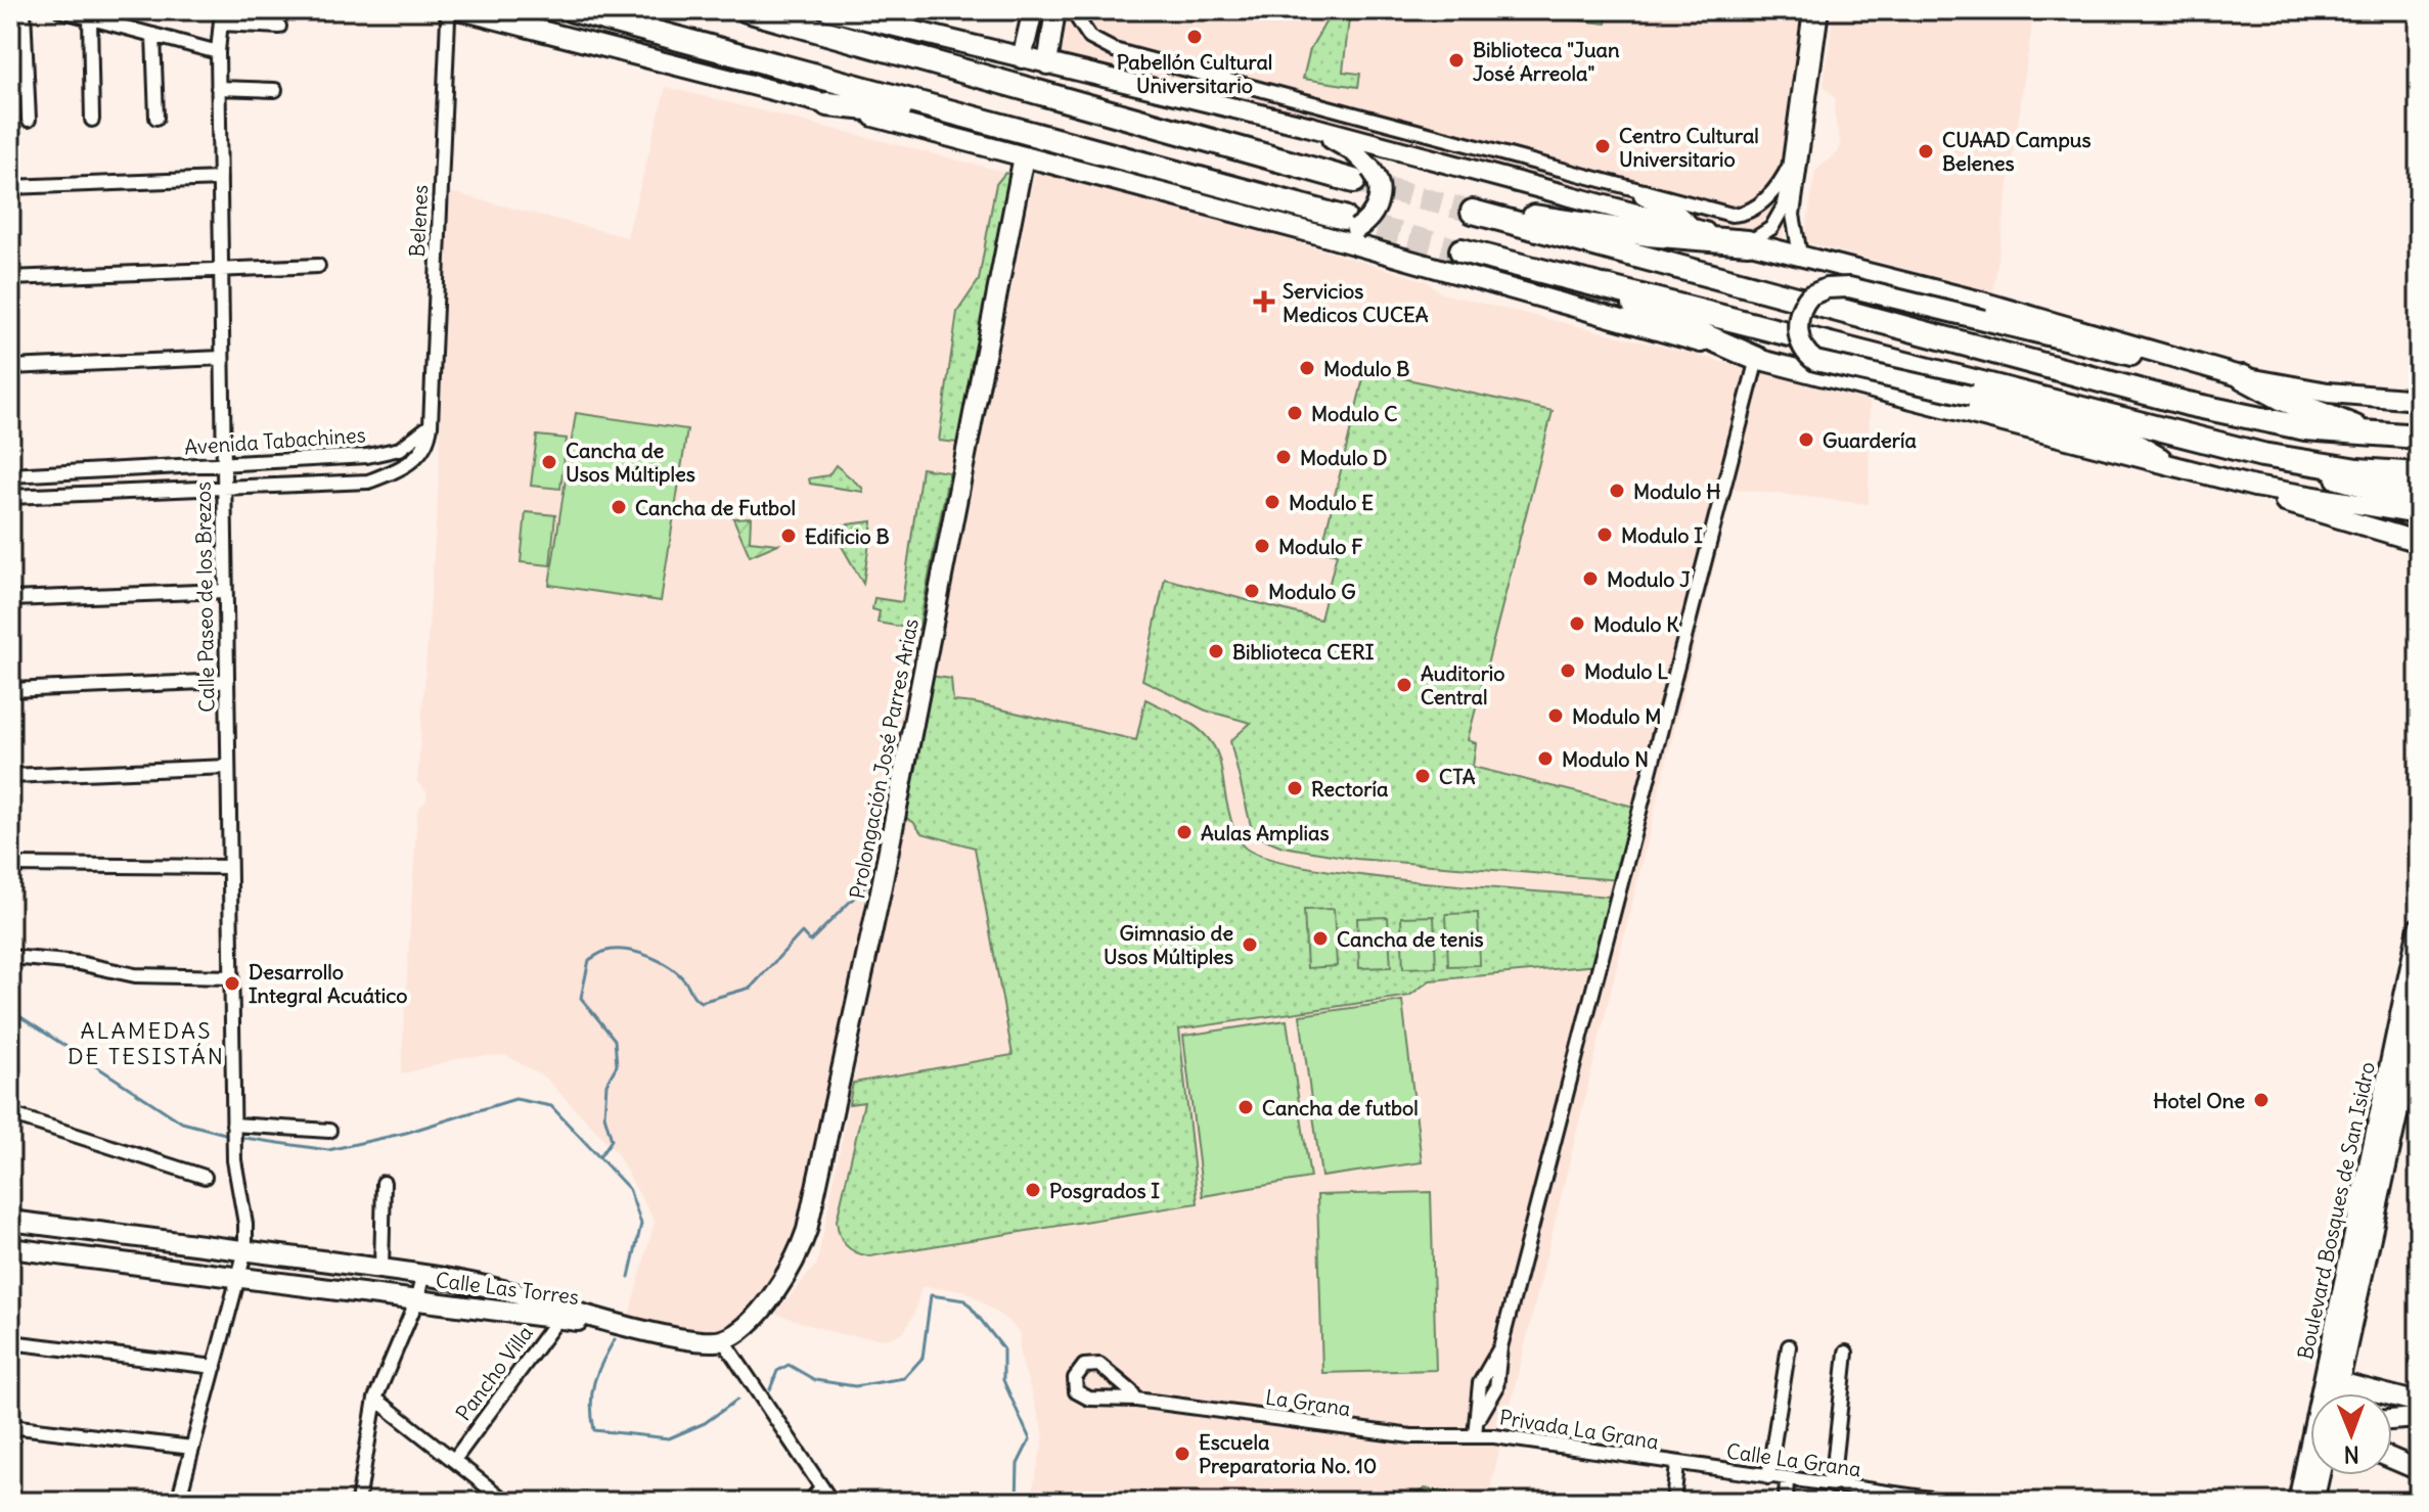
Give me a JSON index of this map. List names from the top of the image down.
{
  "streets": {
    "main road": ["Prolongación José Parres Arias", "Boulevard Bosques de San Isidro", "Calle Las Torres"],
    "street": [
      "Belenes",
      "Avenida Tabachines",
      "Calle Paseo de los Brezos",
      "Pancho Villa",
      "La Grana",
      "Privada La Grana",
      "Calle La Grana"
    ]
  },
  "crossings": [
    ["Belenes", "Avenida Tabachines"],
    ["Avenida Tabachines", "Calle Paseo de los Brezos"],
    ["Calle Paseo de los Brezos", "Calle Las Torres"],
    ["Prolongación José Parres Arias", "Calle Las Torres"],
    ["Calle Las Torres", "Pancho Villa"],
    ["La Grana", "Privada La Grana"],
    ["Privada La Grana", "Calle La Grana"]
  ],
  "districts": ["ALAMEDAS DE TESISTÁN"],
  "places": {
    "other": [
      "Pabellón Cultural Universitario",
      "Biblioteca \"Juan José Arreola\"",
      "Centro Cultural Universitario",
      "CUAAD Campus Belenes",
      "Modulo B",
      "Modulo C",
      "Guardería",
      "Modulo D",
      "Cancha de Usos Múltiples",
      "Modulo H",
      "Modulo E",
      "Cancha de Futbol",
      "Modulo I",
      "Edificio B",
      "Modulo F",
      "Modulo J",
      "Modulo G",
      "Modulo K",
      "Biblioteca CERI",
      "Modulo L",
      "Auditorio Central",
      "Modulo M",
      "Modulo N",
      "CTA",
      "Rectoría",
      "Aulas Amplias",
      "Cancha de tenis",
      "Gimnasio de Usos Múltiples",
      "Desarrollo Integral Acuático",
      "Hotel One",
      "Cancha de futbol",
      "Posgrados I",
      "Escuela Preparatoria No. 10"
    ],
    "health": ["Servicios Medicos CUCEA"]
  },
  "north": "bottom"
}
